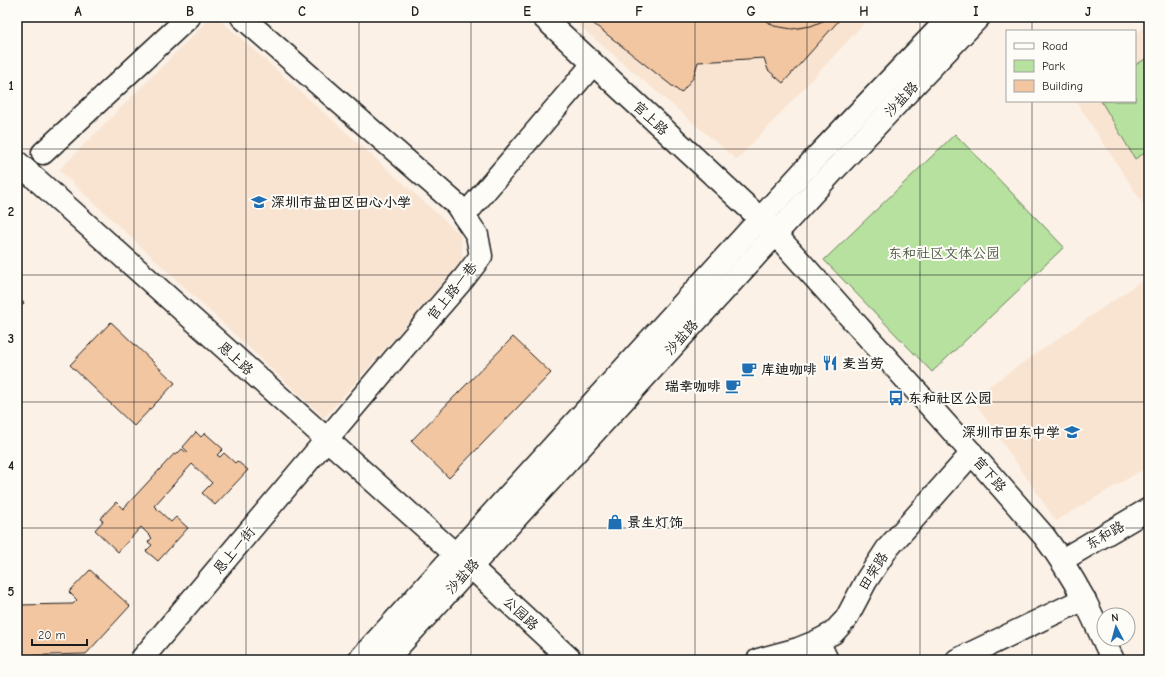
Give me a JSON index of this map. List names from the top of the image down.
{
  "streets": {
    "street": [
      "沙盐路",
      "官上路",
      "官上路一巷",
      "恩上路",
      "官下路",
      "东和路",
      "恩上一街",
      "田荣路",
      "公园路"
    ]
  },
  "crossings": [
    ["沙盐路", "官上路"],
    ["沙盐路", "恩上路"],
    ["沙盐路", "官下路"],
    ["沙盐路", "公园路"],
    ["官上路", "官下路"],
    ["官上路一巷", "恩上路"],
    ["官上路一巷", "恩上一街"],
    ["恩上路", "恩上一街"],
    ["恩上路", "公园路"],
    ["官下路", "东和路"],
    ["官下路", "田荣路"]
  ],
  "parks": ["东和社区文体公园"],
  "places": {
    "school or university": ["深圳市盐田区田心小学", "深圳市田东中学"],
    "restaurant": ["麦当劳"],
    "cafe": ["库迪咖啡", "瑞幸咖啡"],
    "bus stop": ["东和社区公园"],
    "shop": ["景生灯饰"]
  },
  "legend": ["Road", "Park", "Building"],
  "scale_bar": "20 m",
  "north": "top",
  "grid": {
    "columns": [
      "A",
      "B",
      "C",
      "D",
      "E",
      "F",
      "G",
      "H",
      "I",
      "J"
    ],
    "rows": [
      "1",
      "2",
      "3",
      "4",
      "5"
    ]
  }
}
